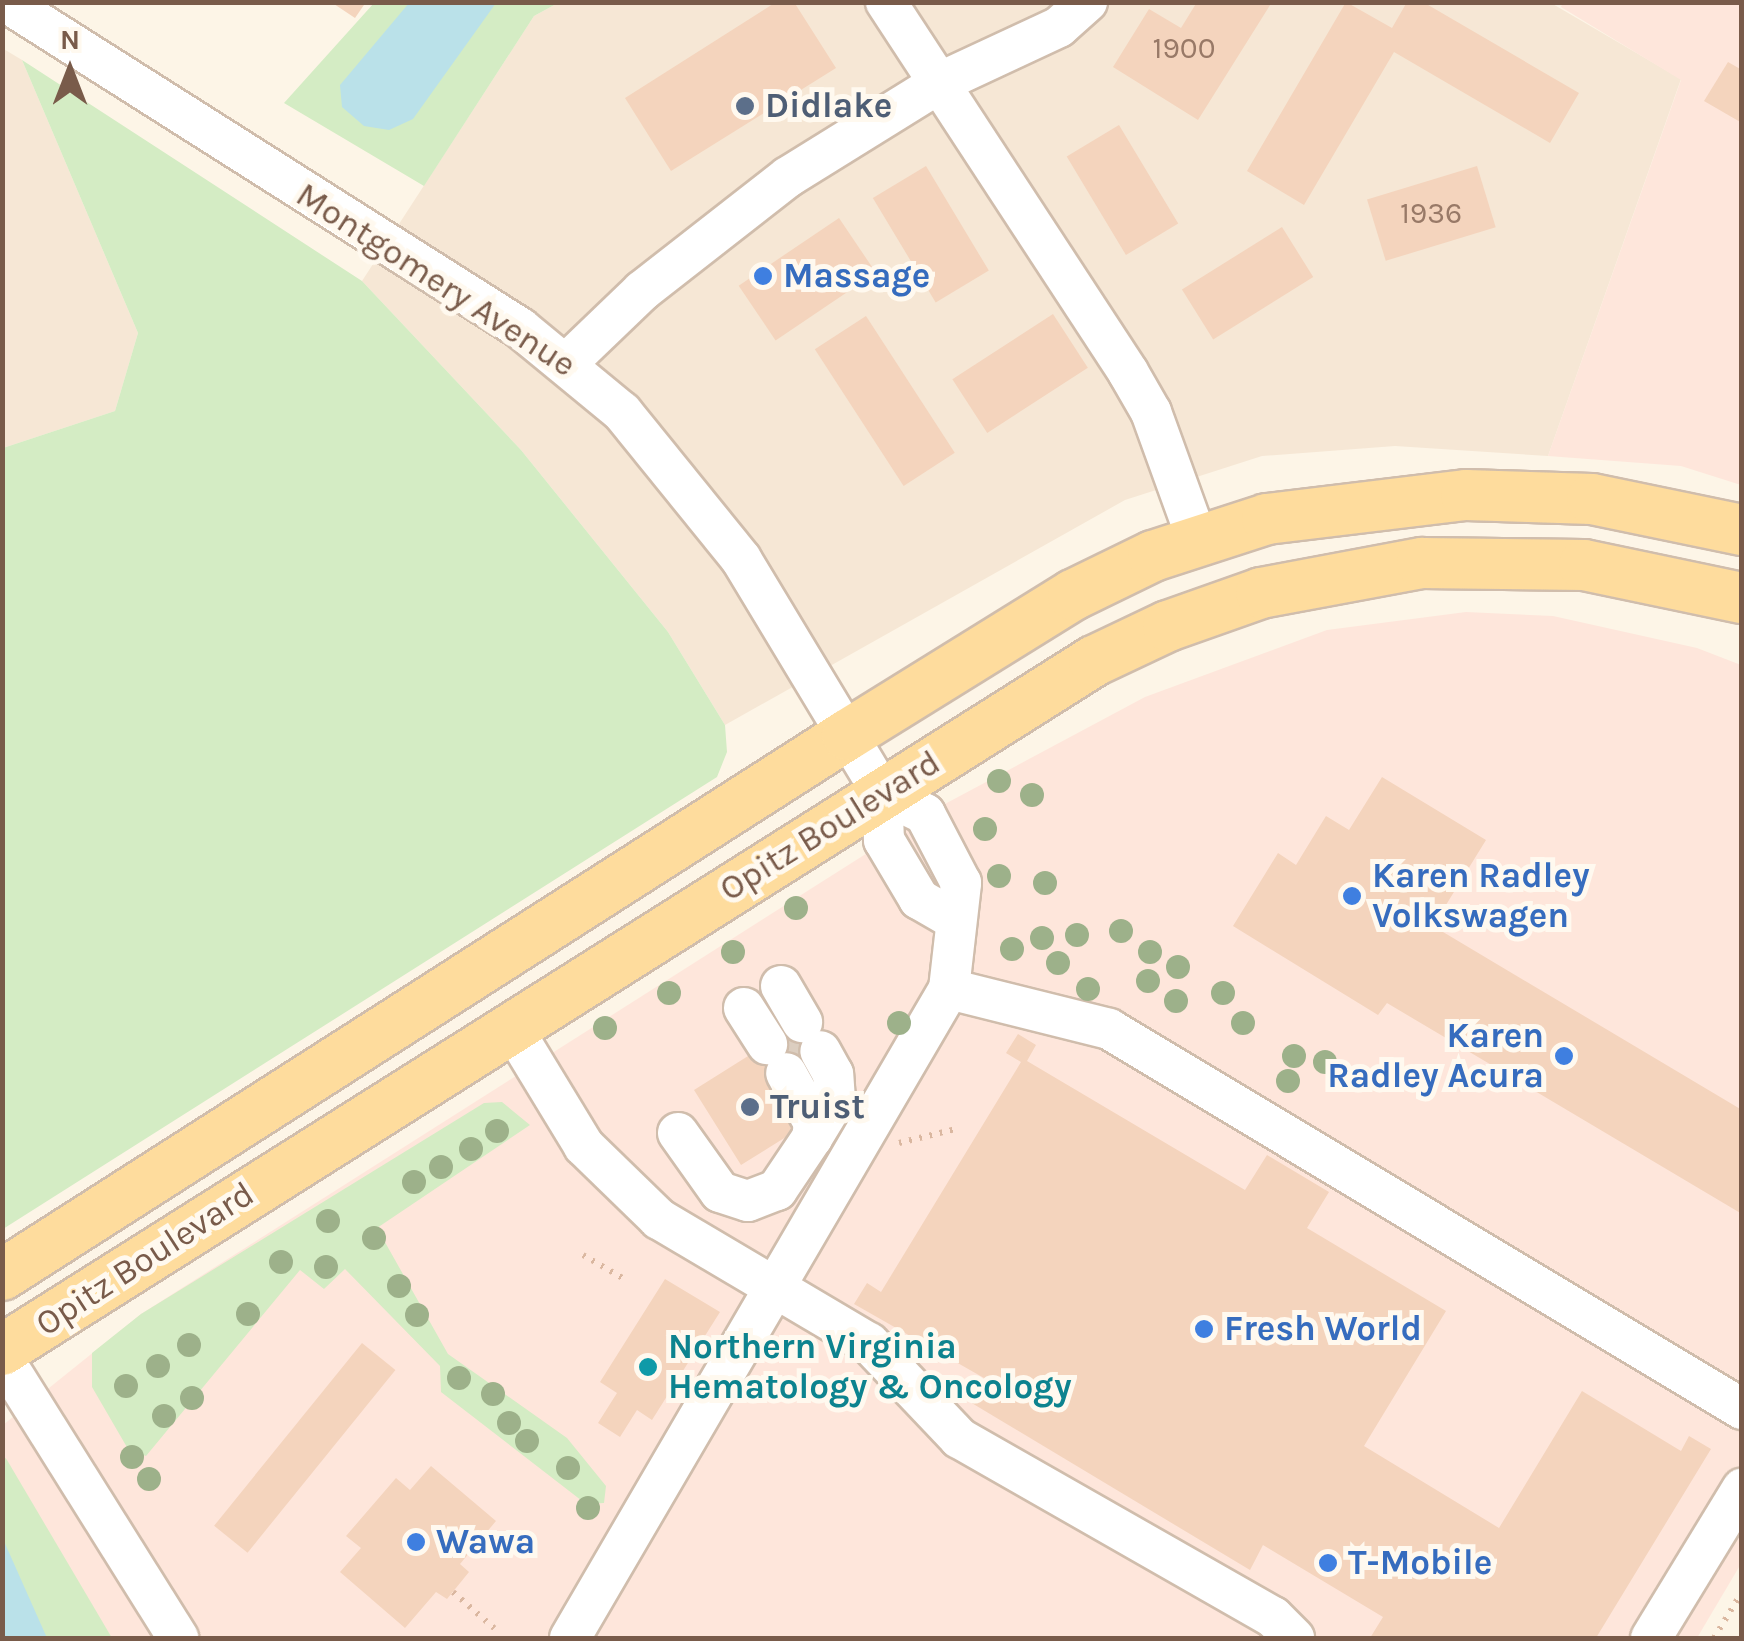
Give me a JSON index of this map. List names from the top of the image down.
{
  "streets": {
    "main road": ["Opitz Boulevard"],
    "street": ["Montgomery Avenue"]
  },
  "crossings": [
    ["Montgomery Avenue", "Opitz Boulevard"]
  ],
  "places": [
    "Didlake",
    "Massage",
    "Karen Radley Volkswagen",
    "Karen Radley Acura",
    "Truist",
    "Fresh World",
    "Northern Virginia Hematology & Oncology",
    "Wawa",
    "T-Mobile"
  ],
  "house_numbers": ["1900", "1936"],
  "north": "top"
}
